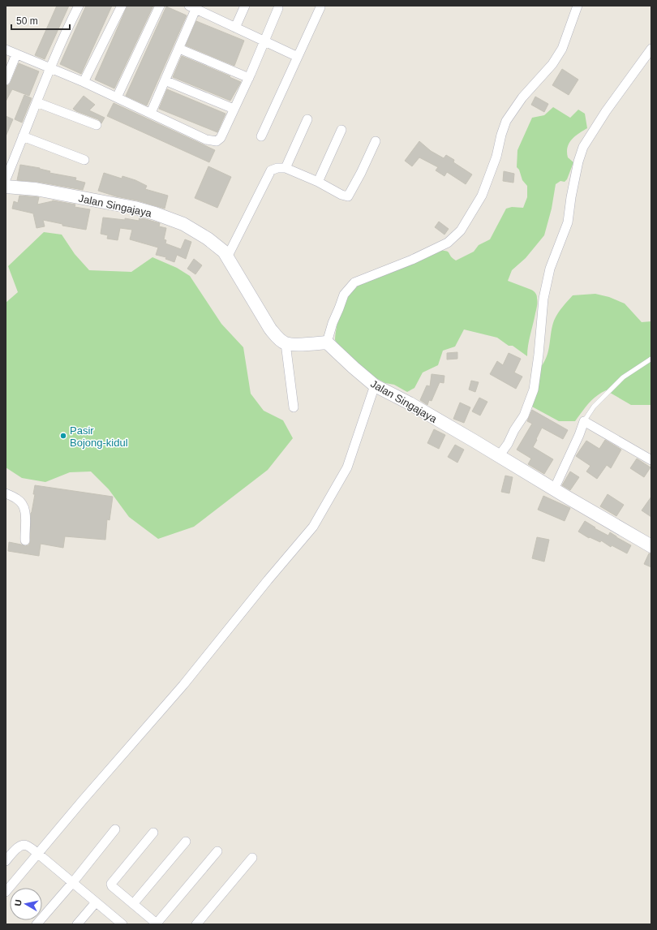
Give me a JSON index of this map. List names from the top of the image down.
{
  "streets": {
    "street": ["Jalan Singajaya"]
  },
  "places": ["Pasir Bojong-kidul"],
  "scale_bar": "50 m",
  "north": "left"
}
